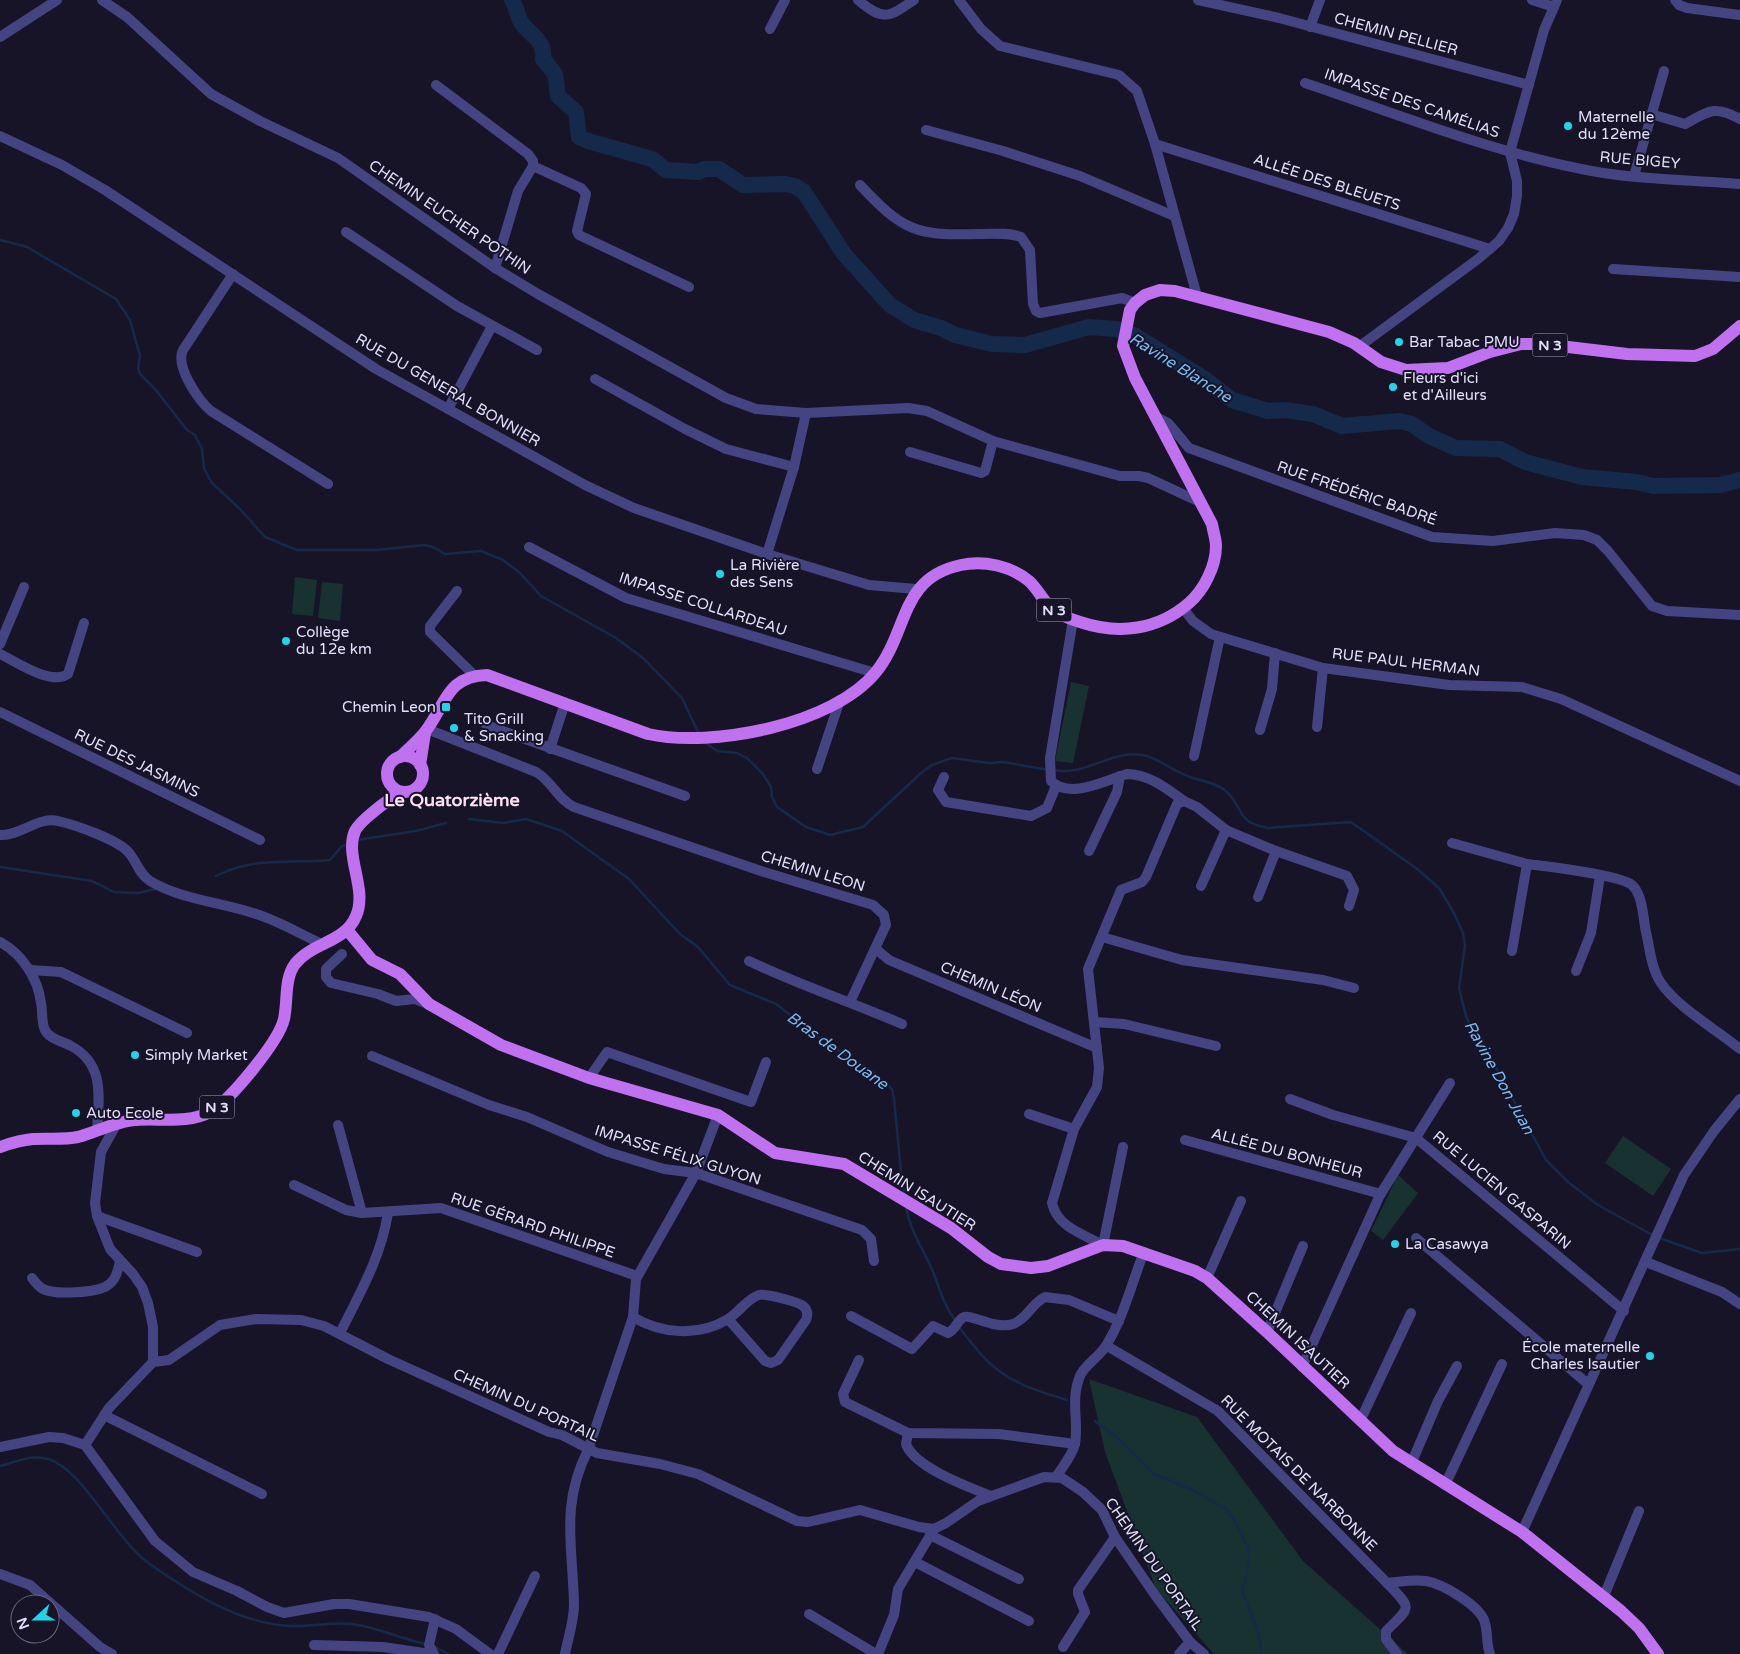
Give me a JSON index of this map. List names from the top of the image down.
{
  "streets": {
    "main road": ["N 3", "CHEMIN ISAUTIER"],
    "street": [
      "CHEMIN PELLIER",
      "IMPASSE DES CAMÉLIAS",
      "RUE BIGEY",
      "ALLÉE DES BLEUETS",
      "CHEMIN EUCHER POTHIN",
      "RUE DU GENERAL BONNIER",
      "RUE FRÉDÉRIC BADRÉ",
      "IMPASSE COLLARDEAU",
      "RUE PAUL HERMAN",
      "RUE DES JASMINS",
      "CHEMIN LEON",
      "CHEMIN LÉON",
      "ALLÉE DU BONHEUR",
      "IMPASSE FÉLIX GUYON",
      "RUE LUCIEN GASPARIN",
      "RUE GÉRARD PHILIPPE",
      "CHEMIN DU PORTAIL",
      "RUE MOTAIS DE NARBONNE"
    ]
  },
  "crossings": [
    ["IMPASSE DES CAMÉLIAS", "RUE BIGEY"],
    ["CHEMIN EUCHER POTHIN", "N 3"],
    ["N 3", "RUE DU GENERAL BONNIER"],
    ["N 3", "RUE FRÉDÉRIC BADRÉ"],
    ["N 3", "IMPASSE COLLARDEAU"],
    ["N 3", "RUE PAUL HERMAN"],
    ["N 3", "CHEMIN ISAUTIER"],
    ["CHEMIN LEON", "CHEMIN LÉON"]
  ],
  "districts": ["Le Quatorzième"],
  "water": ["Ravine Blanche", "Bras de Douane", "Ravine Don Juan"],
  "places": {
    "other": [
      "Maternelle du 12ème",
      "Bar Tabac PMU",
      "Fleurs d'ici et d'Ailleurs",
      "La Rivière des Sens",
      "Collège du 12e km",
      "Tito Grill & Snacking",
      "Simply Market",
      "Auto Ecole",
      "La Casawya",
      "École maternelle Charles Isautier"
    ],
    "transit": ["Chemin Leon"]
  },
  "north": "left"
}
